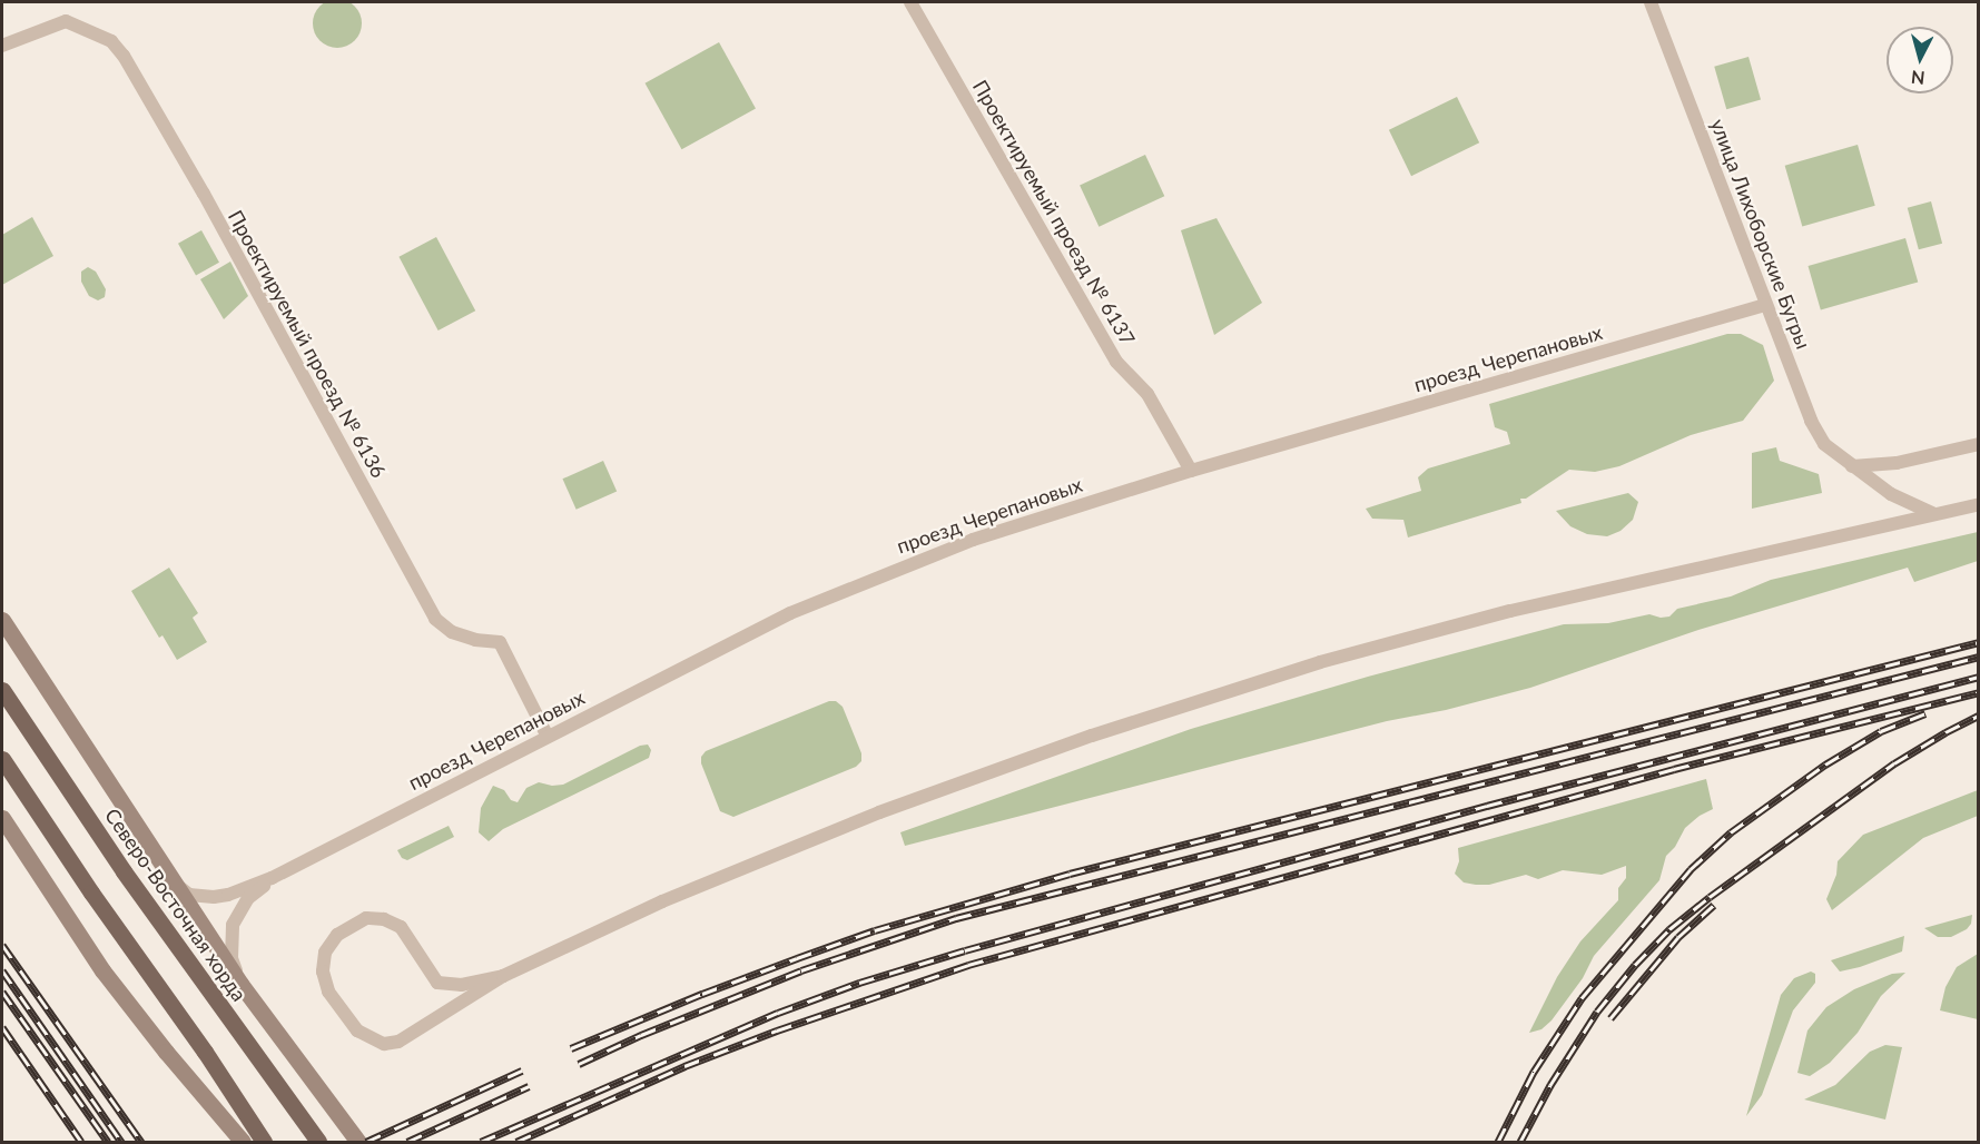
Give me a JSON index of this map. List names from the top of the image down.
{
  "streets": {
    "main road": ["Северо-Восточная хорда"],
    "street": [
      "Проектируемый проезд № 6137",
      "улица Лихоборские Бугры",
      "Проектируемый проезд № 6136",
      "проезд Черепановых"
    ]
  },
  "crossings": [
    ["Проектируемый проезд № 6137", "проезд Черепановых"],
    ["улица Лихоборские Бугры", "проезд Черепановых"],
    ["Проектируемый проезд № 6136", "проезд Черепановых"]
  ],
  "north": "bottom"
}
